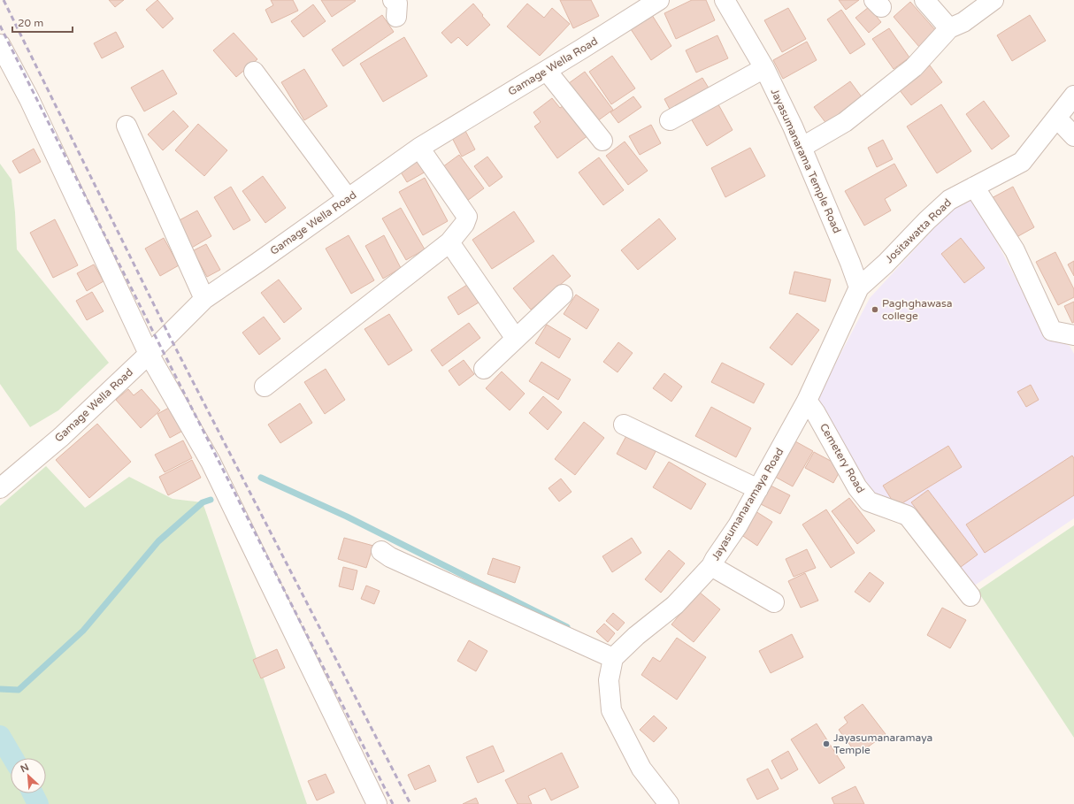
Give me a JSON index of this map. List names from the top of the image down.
{
  "streets": {
    "street": [
      "Gamage Wella Road",
      "Jayasumanarama Temple Road",
      "Jositawatta Road",
      "Cemetery Road",
      "Jayasumanaramaya Road"
    ]
  },
  "crossings": [
    ["Jayasumanarama Temple Road", "Jositawatta Road"],
    ["Jayasumanarama Temple Road", "Jayasumanaramaya Road"],
    ["Jositawatta Road", "Jayasumanaramaya Road"],
    ["Cemetery Road", "Jayasumanaramaya Road"]
  ],
  "places": ["Paghghawasa college", "Jayasumanaramaya Temple"],
  "scale_bar": "20 m",
  "north": "top left"
}
